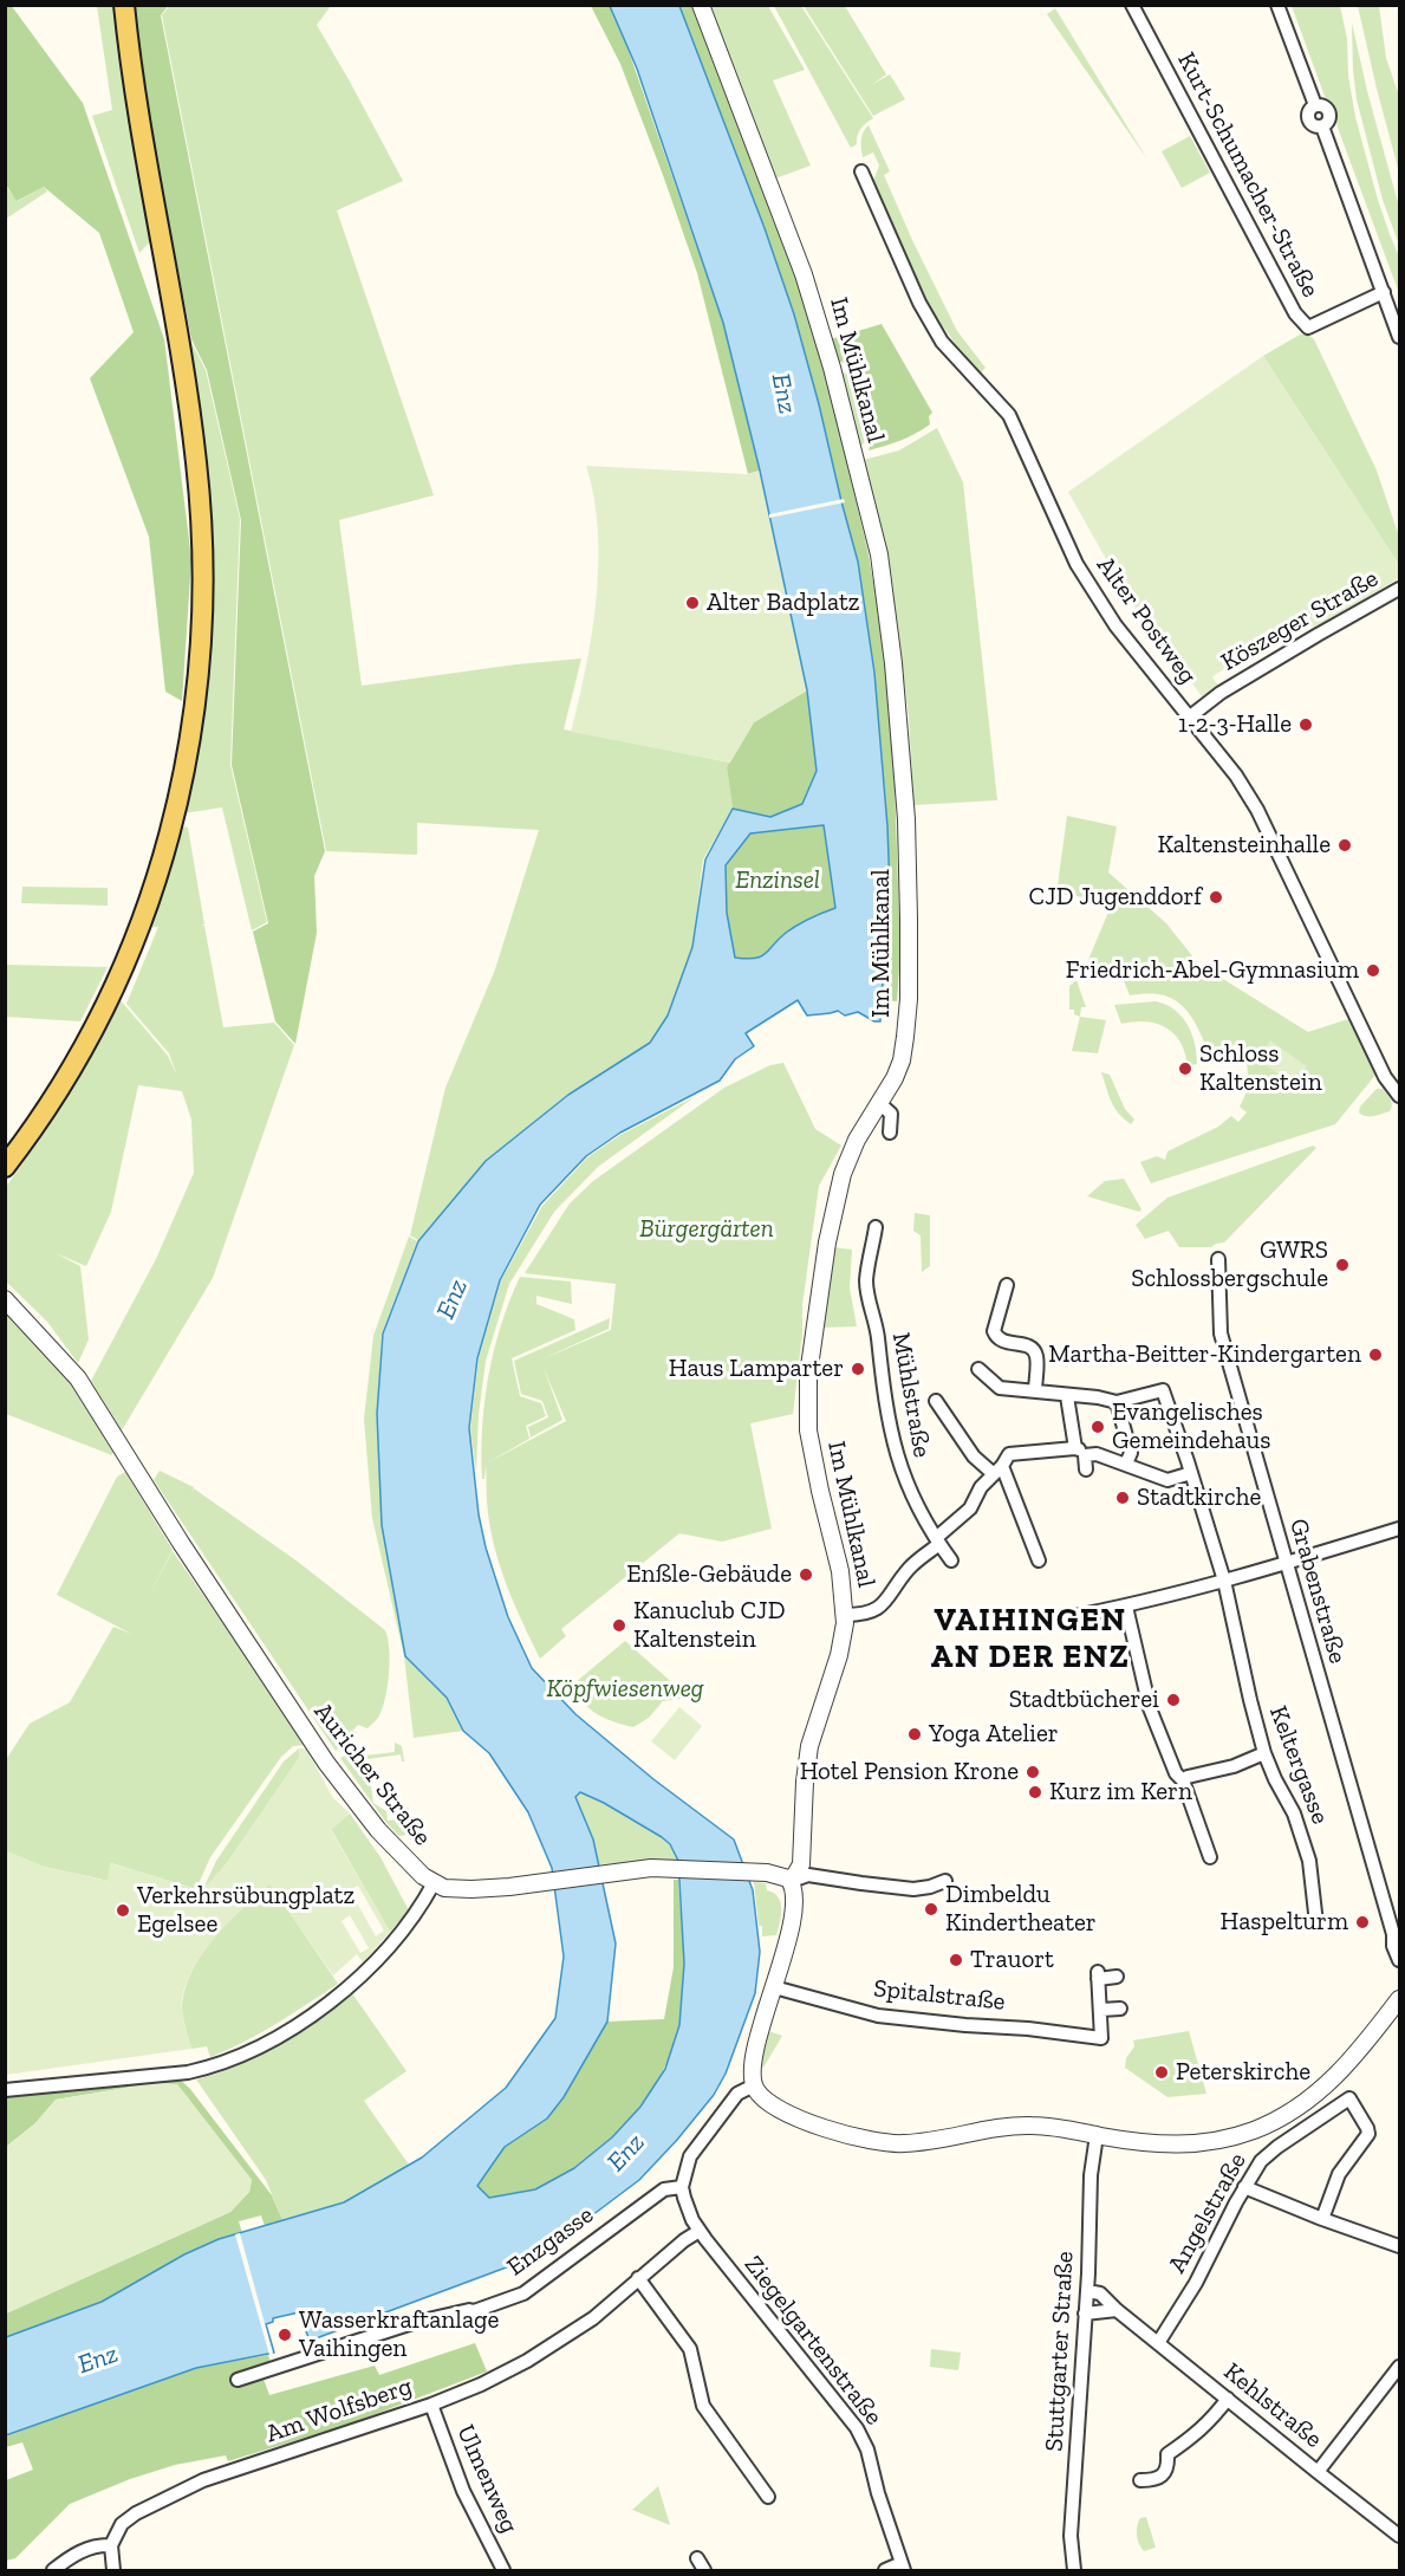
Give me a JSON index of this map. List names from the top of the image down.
{
  "streets": {
    "street": [
      "Kurt-Schumacher-Straße",
      "Im Mühlkanal",
      "Alter Postweg",
      "Köszeger Straße",
      "Mühlstraße",
      "Grabenstraße",
      "Keltergasse",
      "Auricher Straße",
      "Spitalstraße",
      "Angelstraße",
      "Enzgasse",
      "Ziegelgartenstraße",
      "Stuttgarter Straße",
      "Kehlstraße",
      "Am Wolfsberg",
      "Ulmenweg"
    ]
  },
  "crossings": [
    ["Alter Postweg", "Köszeger Straße"],
    ["Angelstraße", "Kehlstraße"],
    ["Enzgasse", "Ziegelgartenstraße"],
    ["Ziegelgartenstraße", "Am Wolfsberg"],
    ["Stuttgarter Straße", "Kehlstraße"],
    ["Am Wolfsberg", "Ulmenweg"]
  ],
  "districts": ["VAIHINGEN AN DER ENZ"],
  "water": ["Enz"],
  "parks": ["Enzinsel", "Bürgergärten", "Köpfwiesenweg"],
  "places": [
    "Alter Badplatz",
    "1-2-3-Halle",
    "Kaltensteinhalle",
    "CJD Jugenddorf",
    "Friedrich-Abel-Gymnasium",
    "Schloss Kaltenstein",
    "GWRS Schlossbergschule",
    "Martha-Beitter-Kindergarten",
    "Haus Lamparter",
    "Evangelisches Gemeindehaus",
    "Stadtkirche",
    "Enßle-Gebäude",
    "Kanuclub CJD Kaltenstein",
    "Stadtbücherei",
    "Yoga Atelier",
    "Hotel Pension Krone",
    "Kurz im Kern",
    "Dimbeldu Kindertheater",
    "Verkehrsübungplatz Egelsee",
    "Haspelturm",
    "Trauort",
    "Peterskirche",
    "Wasserkraftanlage Vaihingen"
  ]
}
